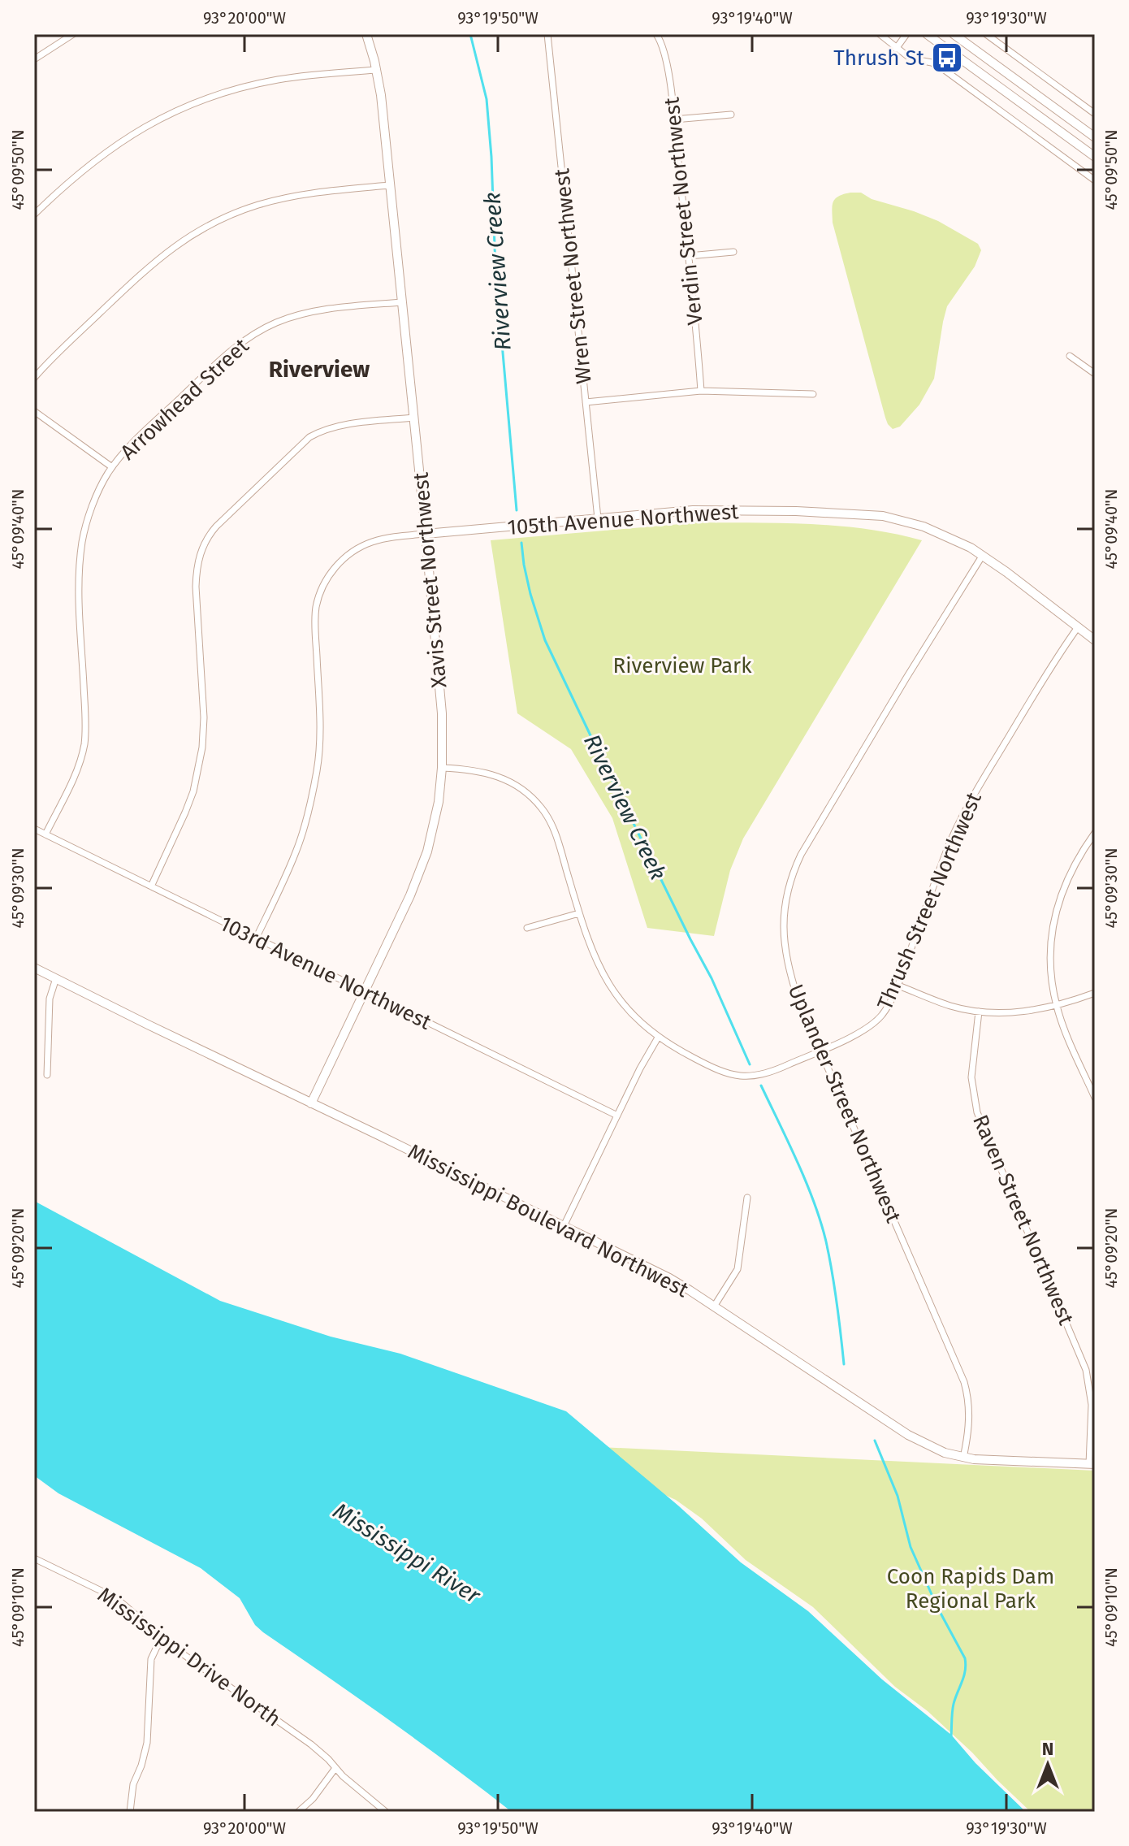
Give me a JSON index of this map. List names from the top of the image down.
{
  "streets": {
    "street": [
      "Verdin Street Northwest",
      "Wren Street Northwest",
      "Arrowhead Street",
      "105th Avenue Northwest",
      "Xavis Street Northwest",
      "Thrush Street Northwest",
      "103rd Avenue Northwest",
      "Uplander Street Northwest",
      "Raven Street Northwest",
      "Mississippi Boulevard Northwest",
      "Mississippi Drive North"
    ]
  },
  "crossings": [
    ["Wren Street Northwest", "105th Avenue Northwest"],
    ["Arrowhead Street", "Xavis Street Northwest"],
    ["Arrowhead Street", "103rd Avenue Northwest"],
    ["105th Avenue Northwest", "Xavis Street Northwest"],
    ["105th Avenue Northwest", "Thrush Street Northwest"],
    ["105th Avenue Northwest", "Uplander Street Northwest"],
    ["Xavis Street Northwest", "Thrush Street Northwest"],
    ["Xavis Street Northwest", "103rd Avenue Northwest"],
    ["Xavis Street Northwest", "Mississippi Boulevard Northwest"],
    ["Thrush Street Northwest", "Uplander Street Northwest"],
    ["Uplander Street Northwest", "Mississippi Boulevard Northwest"],
    ["Raven Street Northwest", "Mississippi Boulevard Northwest"]
  ],
  "districts": ["Riverview"],
  "water": ["Riverview Creek", "Mississippi River"],
  "parks": ["Riverview Park", "Coon Rapids Dam Regional Park"],
  "places": {
    "bus stop": ["Thrush St"]
  },
  "north": "top",
  "coordinates": [
    "93°20'00\"W",
    "93°19'50\"W",
    "93°19'40\"W",
    "93°19'30\"W",
    "45°09'50\"N",
    "45°09'40\"N",
    "45°09'30\"N",
    "45°09'20\"N",
    "45°09'10\"N"
  ]
}
